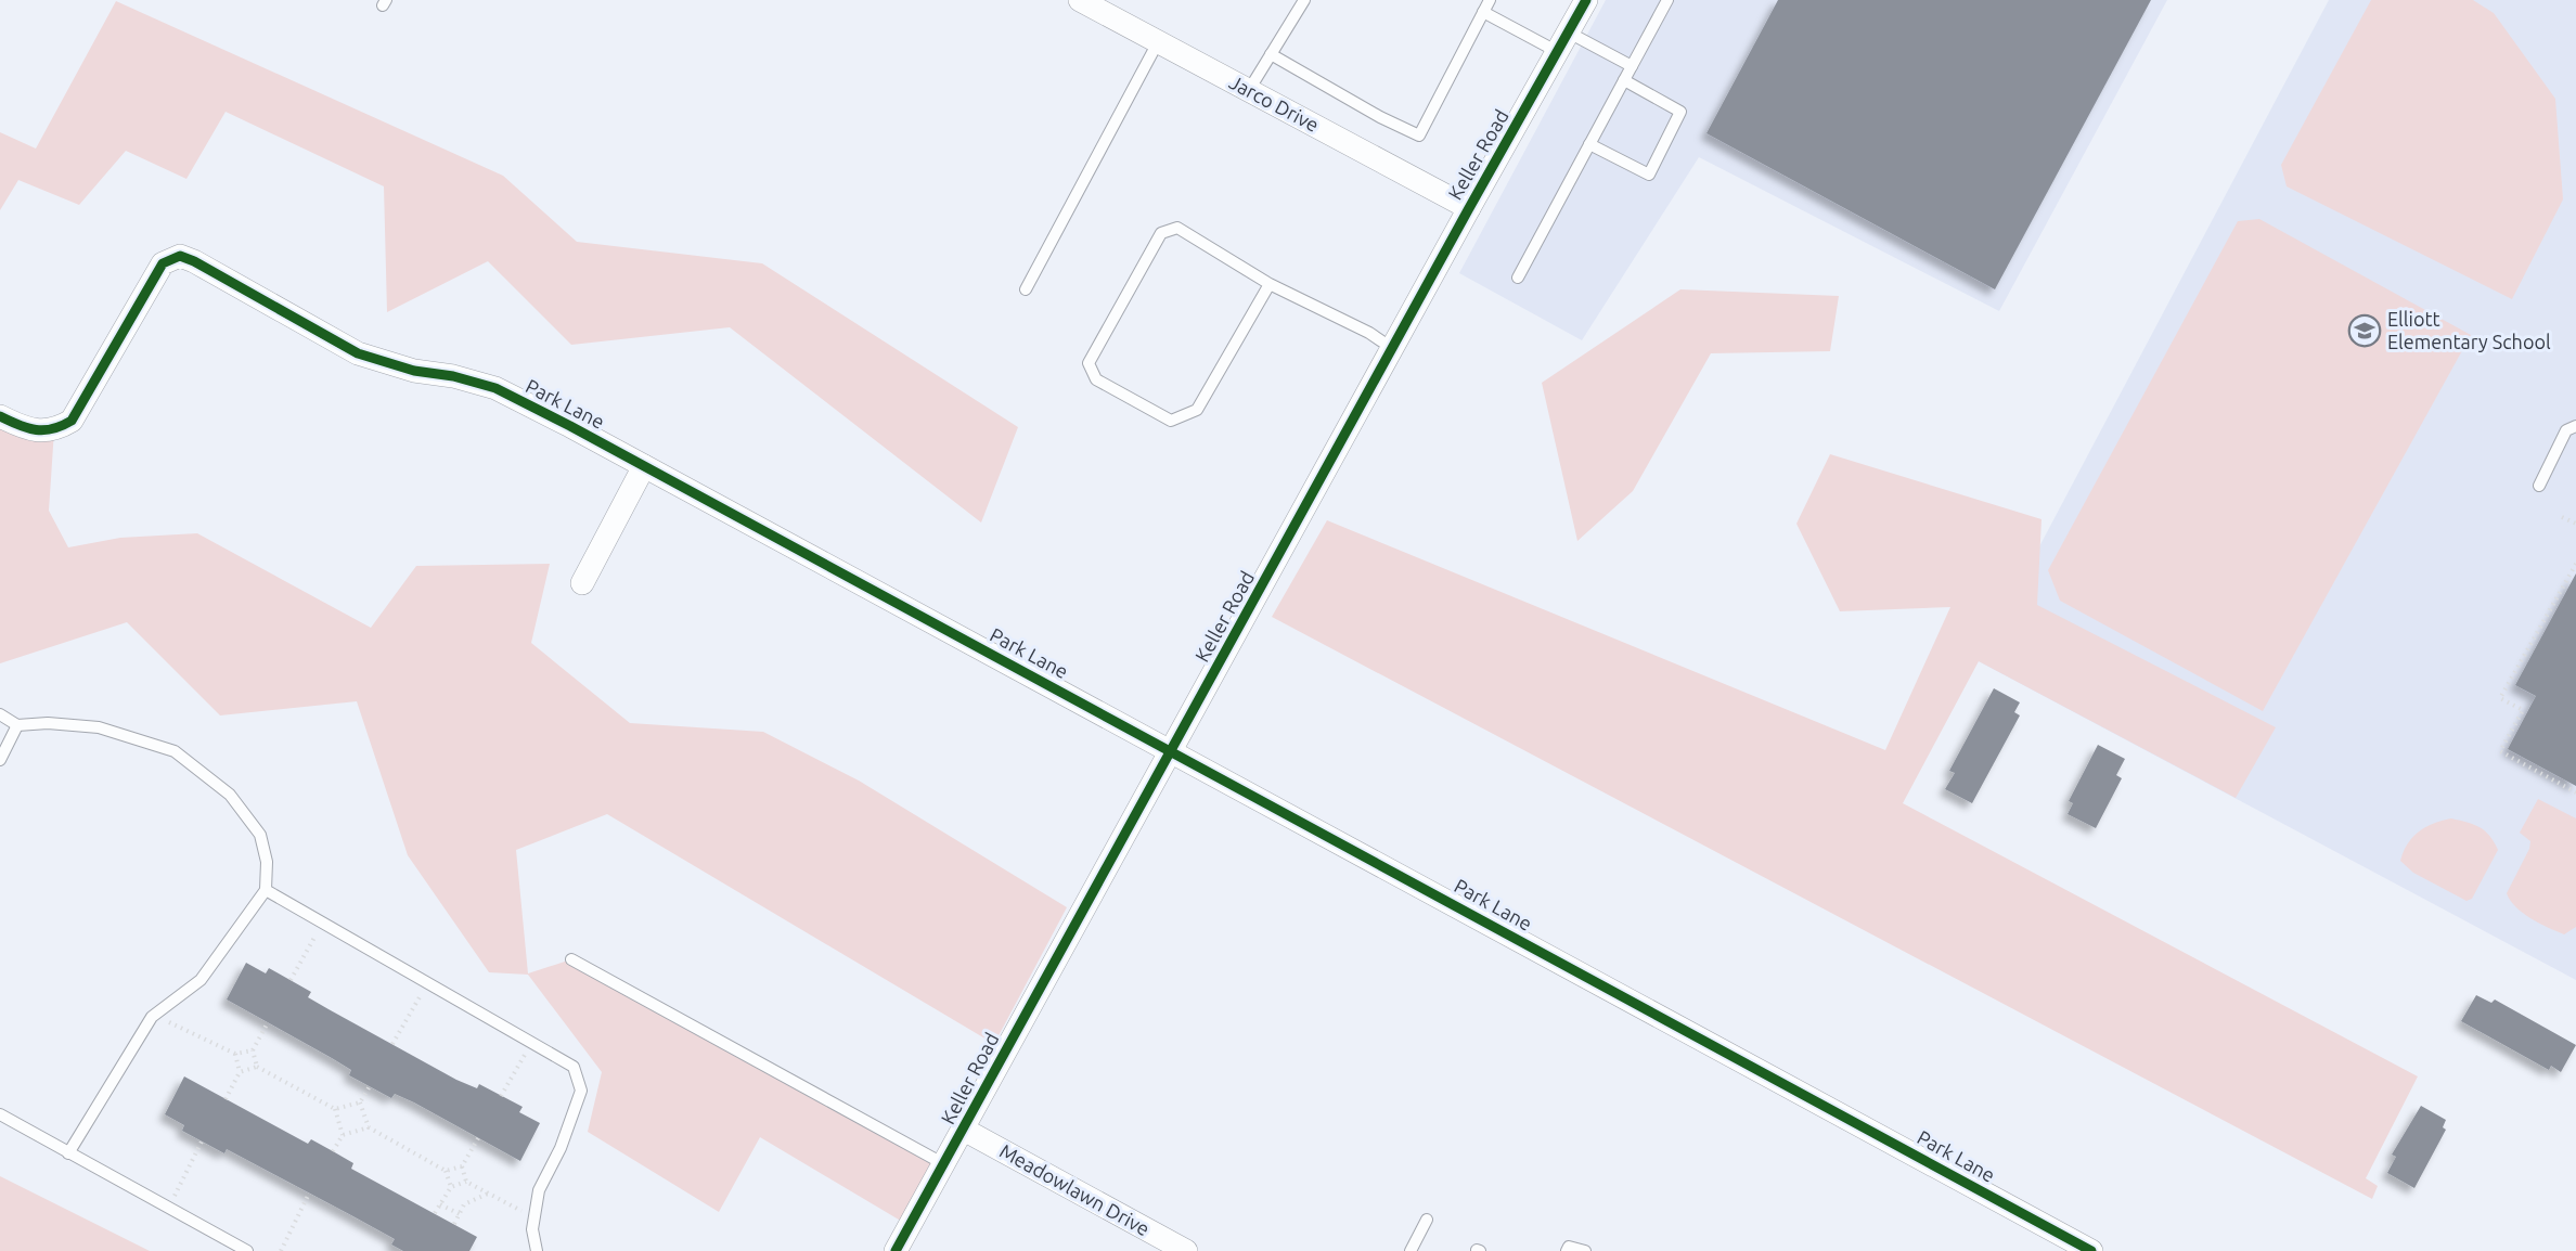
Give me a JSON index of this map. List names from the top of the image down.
{
  "streets": {
    "street": [
      "Jarco Drive",
      "Keller Road",
      "Park Lane",
      "Meadowlawn Drive"
    ]
  },
  "crossings": [
    ["Jarco Drive", "Keller Road"],
    ["Keller Road", "Park Lane"],
    ["Keller Road", "Meadowlawn Drive"]
  ],
  "places": {
    "school or university": ["Elliott Elementary School"]
  }
}
